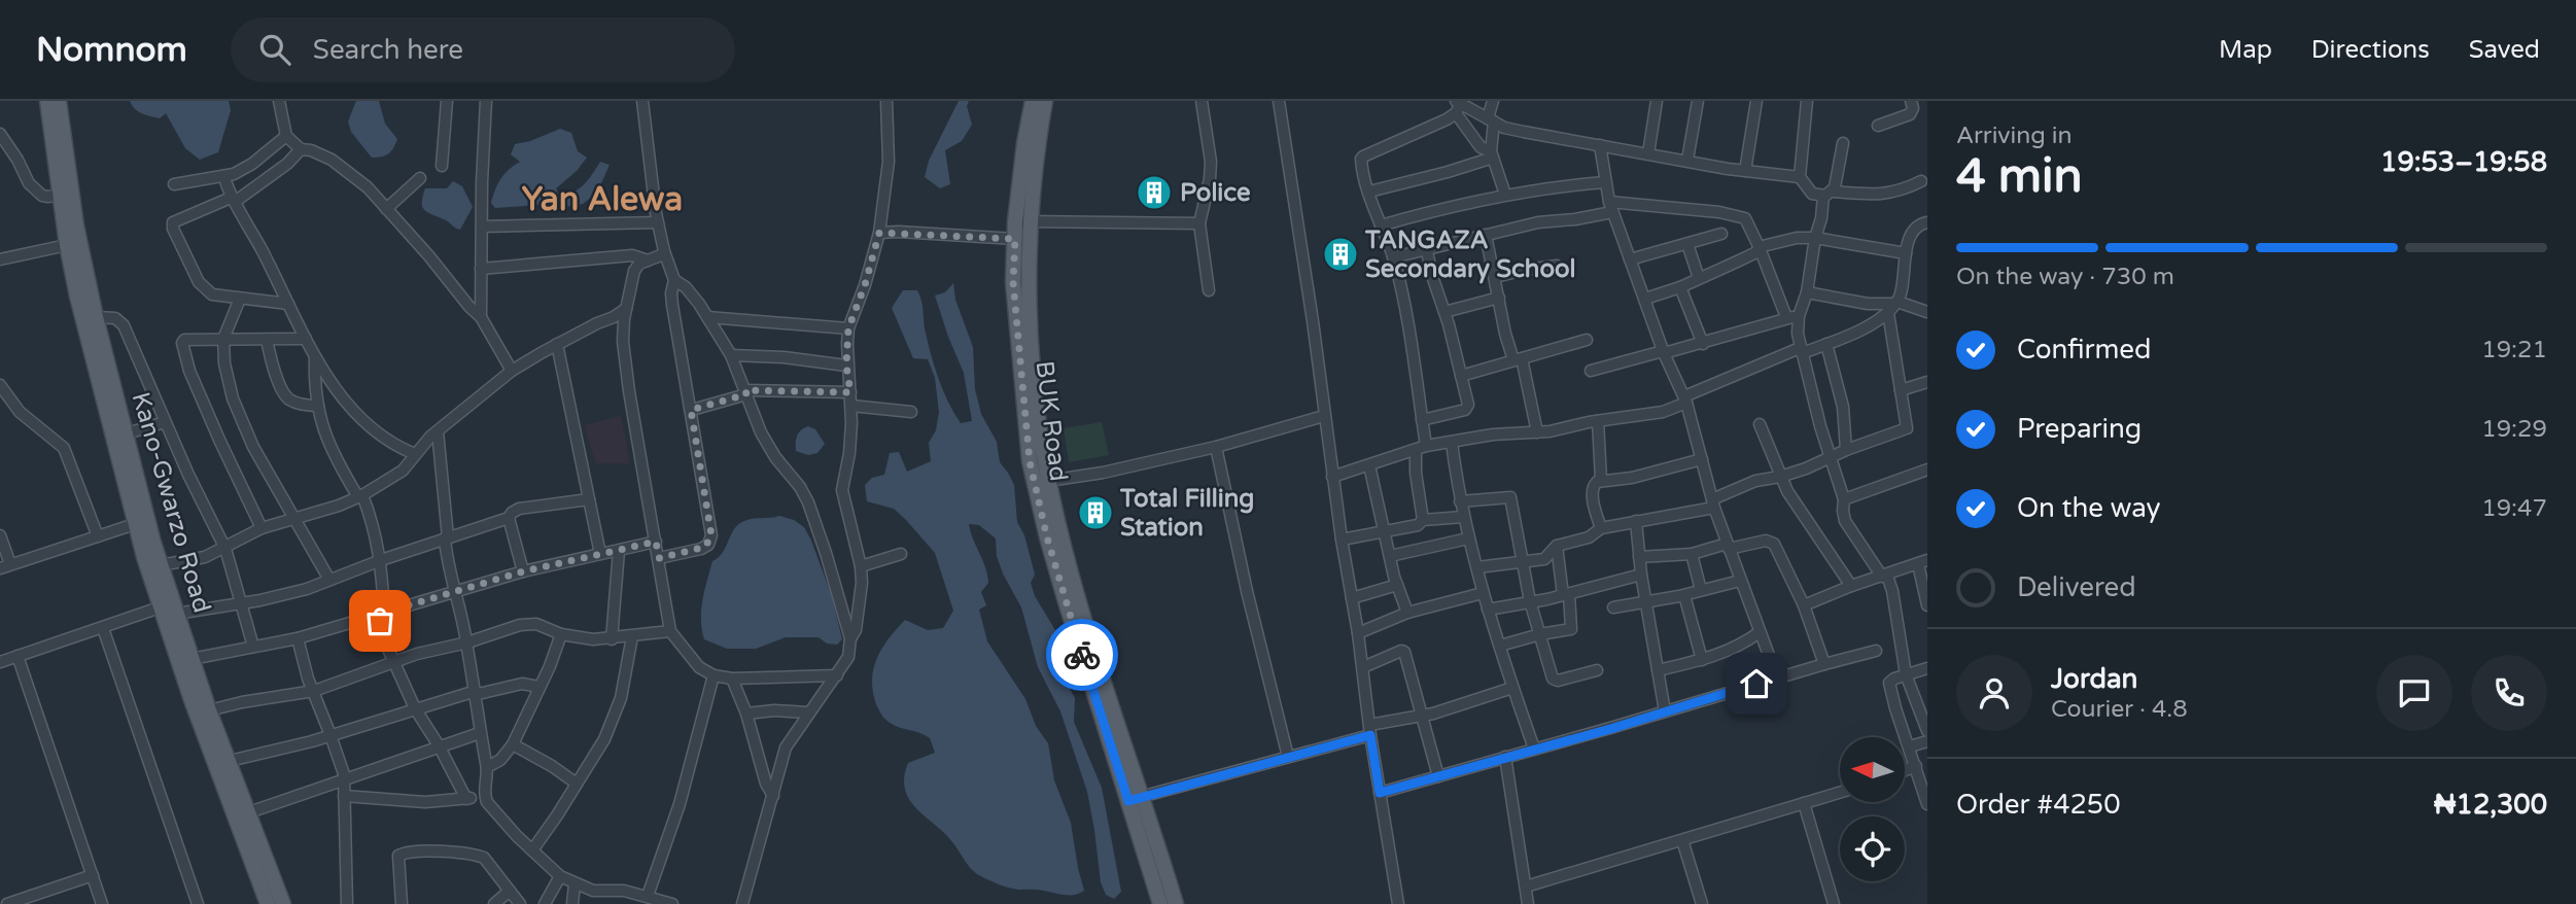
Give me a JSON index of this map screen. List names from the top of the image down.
{
  "streets": {
    "main road": ["BUK Road", "Kano-Gwarzo Road"]
  },
  "districts": ["Yan Alewa"],
  "places": {
    "building": ["Police", "TANGAZA Secondary School", "Total Filling Station"]
  },
  "north": "left",
  "page": {
    "header": "Nomnom",
    "search": "Search here",
    "nav": ["Map", "Directions", "Saved"],
    "heading": ["4 min", "Arriving in", "19:53–19:58"],
    "panel": [
      "Jordan",
      "Courier · 4.8",
      "Order #4250",
      "₦12,300"
    ],
    "bar": "On the way · 730 m",
    "list": [
      ["Confirmed", "19:21"],
      ["Preparing", "19:29"],
      ["On the way", "19:47"],
      "Delivered"
    ]
  }
}
